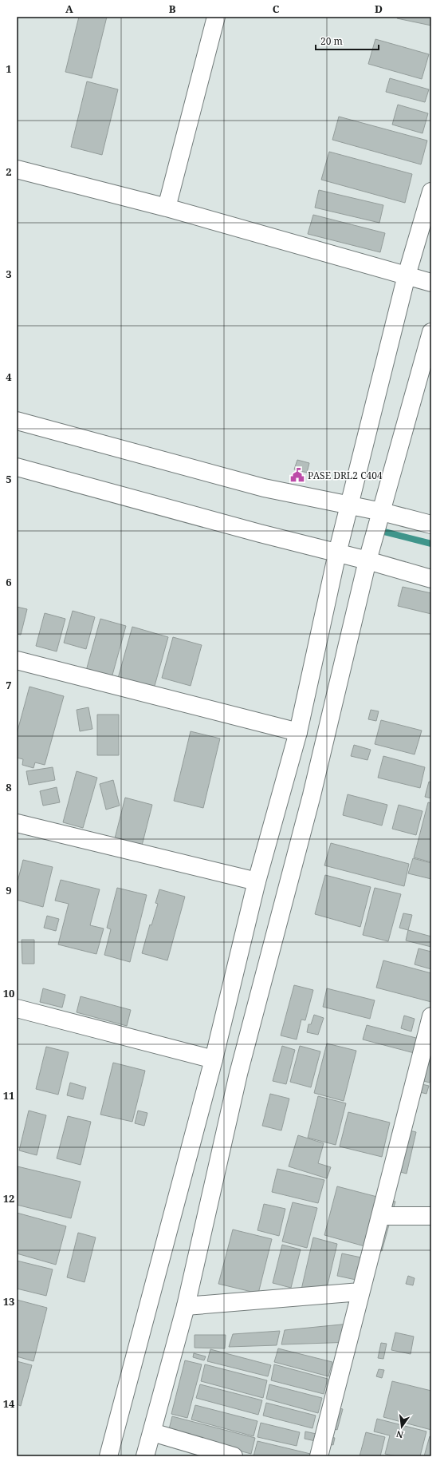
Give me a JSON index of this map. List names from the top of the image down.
{
  "places": {
    "public building": ["PASE DRL2 C404"]
  },
  "scale_bar": "20 m",
  "north": "bottom",
  "grid": {
    "columns": [
      "A",
      "B",
      "C",
      "D"
    ],
    "rows": [
      "1",
      "2",
      "3",
      "4",
      "5",
      "6",
      "7",
      "8",
      "9",
      "10",
      "11",
      "12",
      "13",
      "14"
    ]
  }
}
